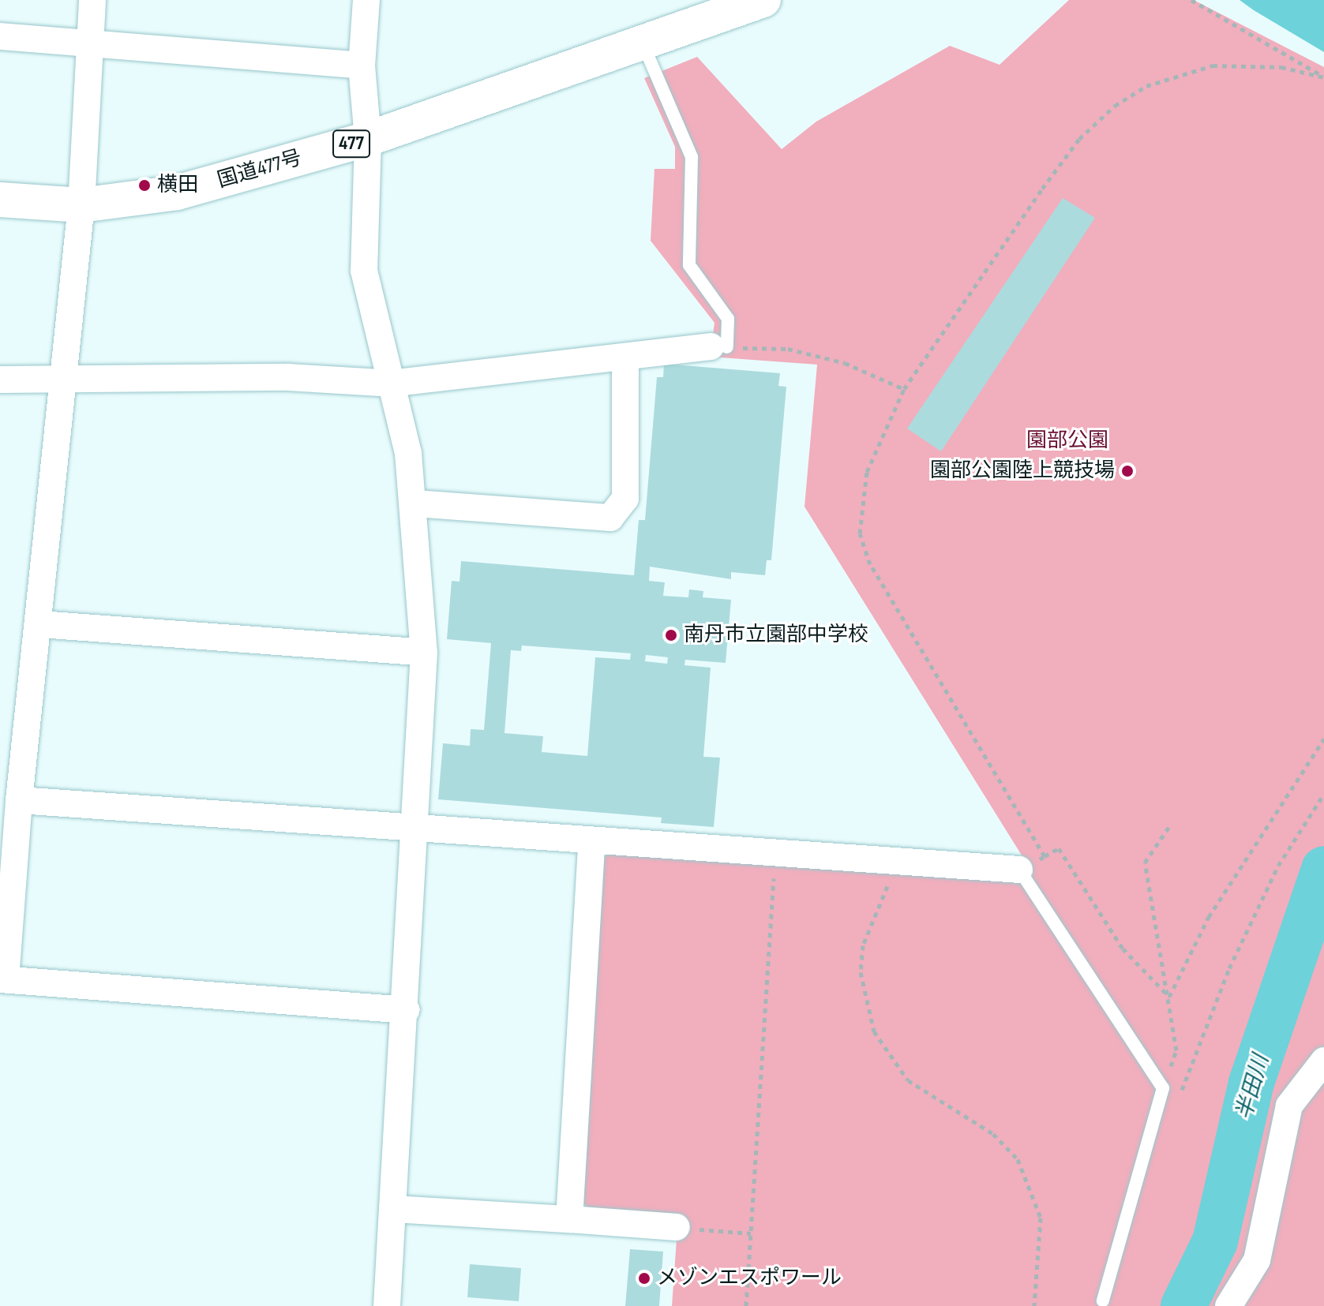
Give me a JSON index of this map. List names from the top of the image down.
{
  "streets": {
    "highway": ["477", "国道477号"]
  },
  "water": ["半田川"],
  "parks": ["園部公園"],
  "places": [
    "横田",
    "園部公園陸上競技場",
    "南丹市立園部中学校",
    "メゾンエスポワール"
  ]
}
